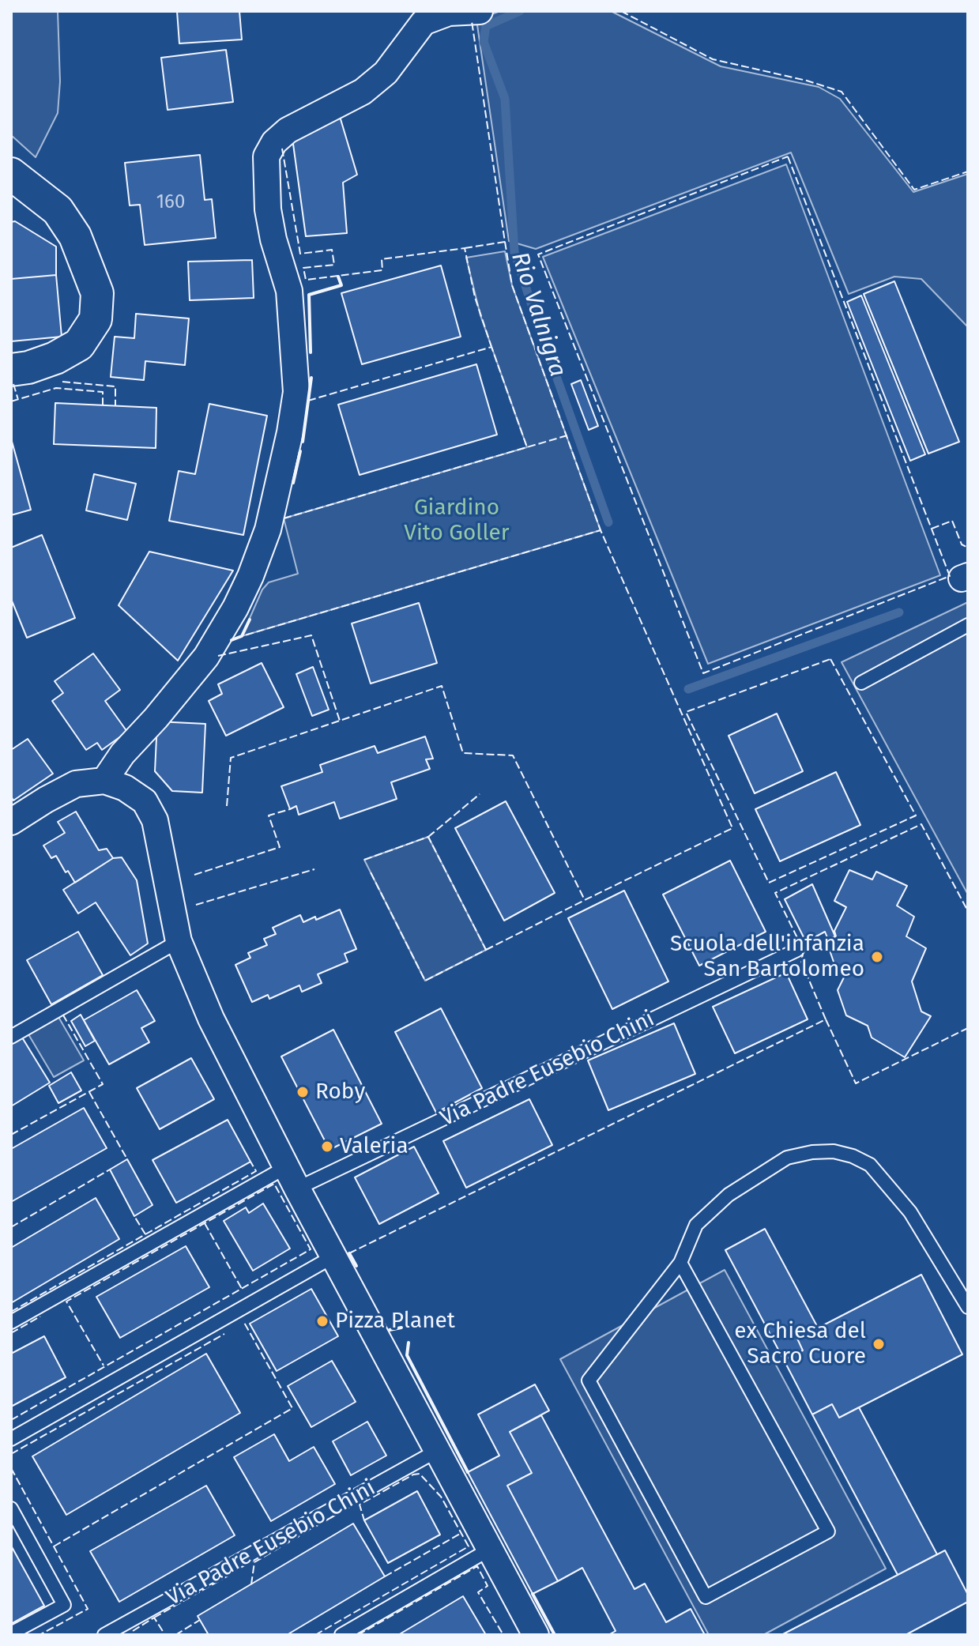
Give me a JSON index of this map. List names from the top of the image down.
{
  "streets": {
    "lane": ["Via Padre Eusebio Chini"]
  },
  "water": ["Rio Valnigra"],
  "parks": ["Giardino Vito Goller"],
  "places": [
    "Scuola dell'infanzia San Bartolomeo",
    "Roby",
    "Valeria",
    "Pizza Planet",
    "ex Chiesa del Sacro Cuore"
  ],
  "house_numbers": ["160"]
}
